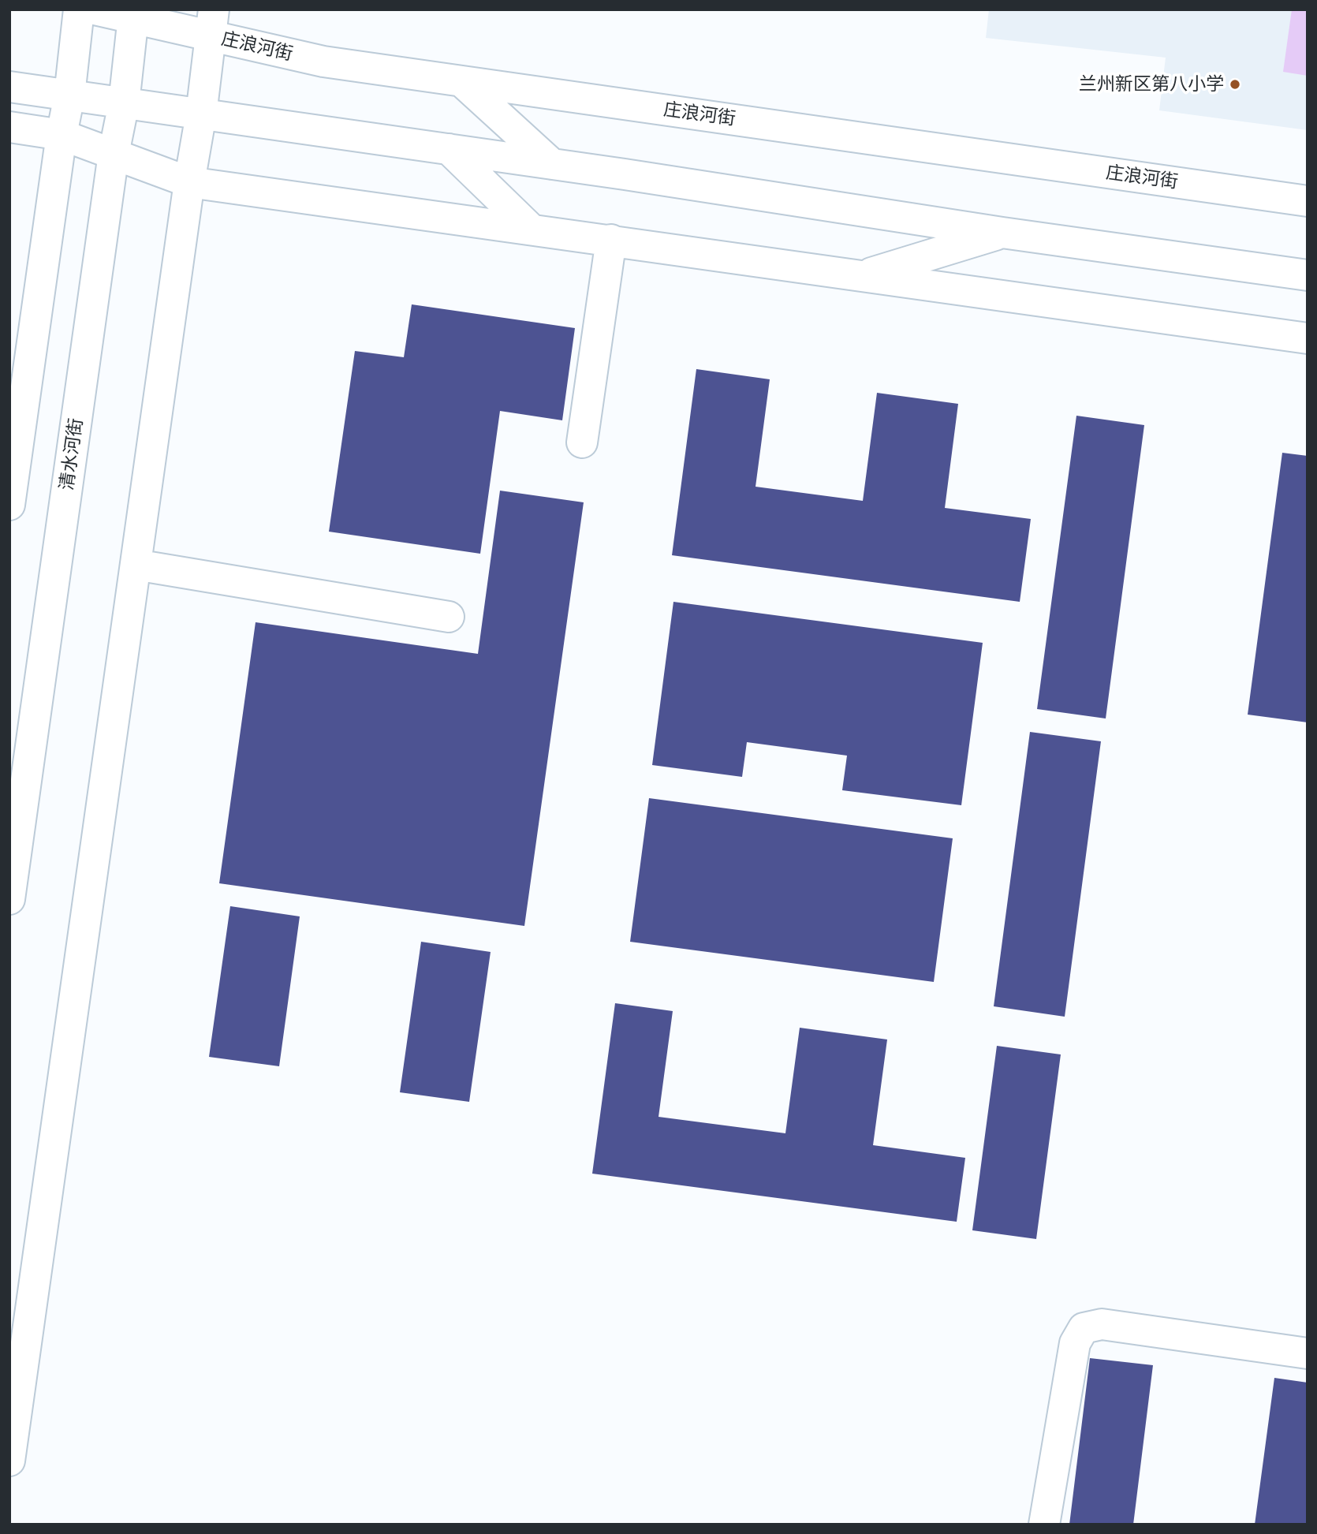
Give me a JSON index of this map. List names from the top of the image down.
{
  "streets": {
    "street": ["庄浪河街", "清水河街"]
  },
  "crossings": [
    ["庄浪河街", "清水河街"]
  ],
  "places": ["兰州新区第八小学"]
}
